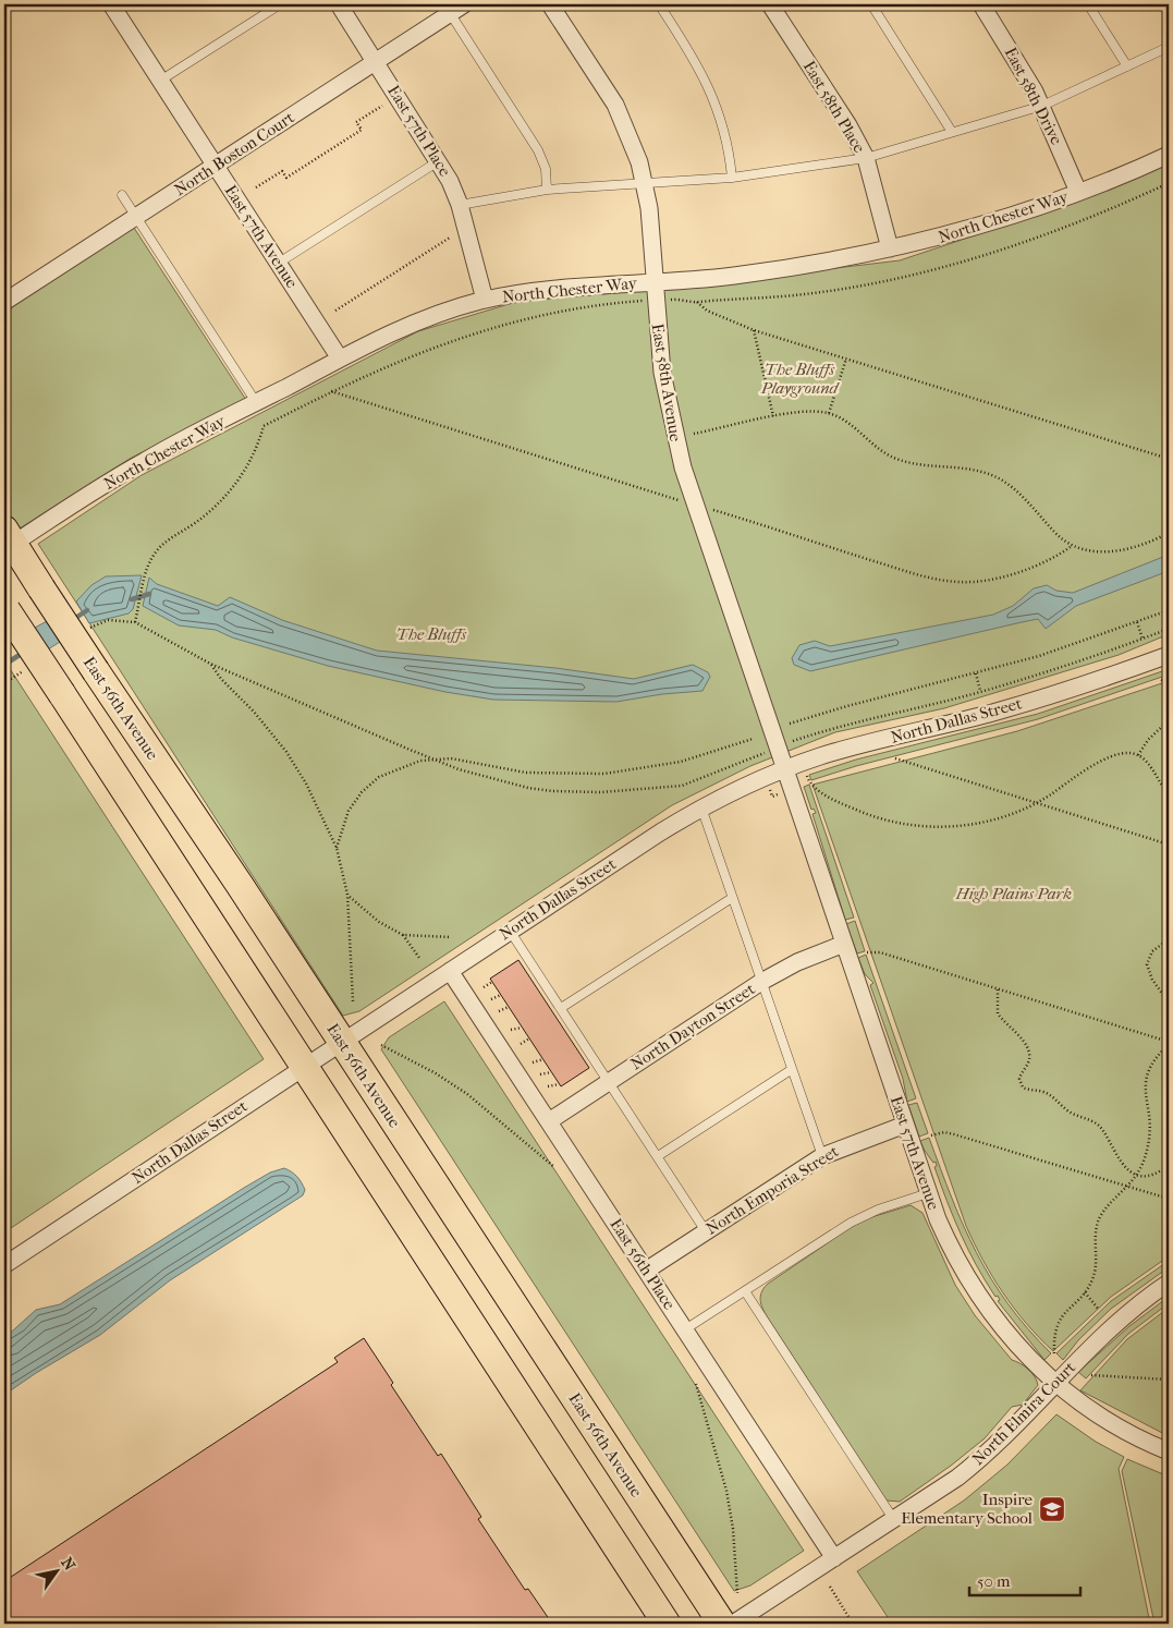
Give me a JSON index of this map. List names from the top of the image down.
{
  "streets": {
    "main road": ["East 56th Avenue"],
    "street": [
      "East 58th Drive",
      "East 58th Place",
      "East 57th Place",
      "North Boston Court",
      "North Chester Way",
      "East 57th Avenue",
      "East 58th Avenue",
      "North Dallas Street",
      "North Dayton Street",
      "North Emporia Street",
      "East 56th Place",
      "North Elmira Court"
    ]
  },
  "crossings": [
    ["East 58th Drive", "North Chester Way"],
    ["East 58th Place", "North Chester Way"],
    ["East 57th Place", "North Boston Court"],
    ["East 57th Place", "North Chester Way"],
    ["North Boston Court", "East 57th Avenue"],
    ["North Chester Way", "East 57th Avenue"],
    ["North Chester Way", "East 58th Avenue"],
    ["North Chester Way", "East 56th Avenue"],
    ["East 57th Avenue", "East 58th Avenue"],
    ["East 57th Avenue", "North Dallas Street"],
    ["East 57th Avenue", "North Dayton Street"],
    ["East 57th Avenue", "North Emporia Street"],
    ["East 57th Avenue", "North Elmira Court"],
    ["East 58th Avenue", "North Dallas Street"],
    ["East 56th Avenue", "North Dallas Street"],
    ["North Dallas Street", "East 56th Place"],
    ["North Dayton Street", "East 56th Place"],
    ["North Emporia Street", "East 56th Place"],
    ["East 56th Place", "North Elmira Court"]
  ],
  "parks": ["The Bluffs Playground", "The Bluffs", "High Plains Park"],
  "places": {
    "school or university": ["Inspire Elementary School"]
  },
  "scale_bar": "50 m",
  "north": "top right"
}
